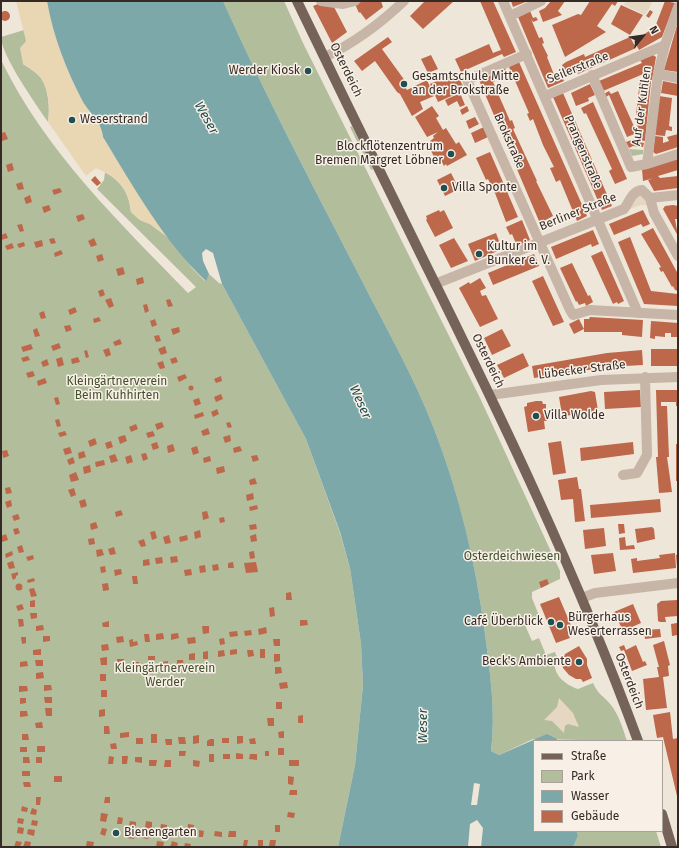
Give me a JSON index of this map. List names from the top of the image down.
{
  "streets": {
    "main road": ["Osterdeich"],
    "street": [
      "Seilerstraße",
      "Auf der Kuhlen",
      "Brokstraße",
      "Prangenstraße",
      "Berliner Straße",
      "Lübecker Straße"
    ]
  },
  "crossings": [
    ["Seilerstraße", "Auf der Kuhlen"],
    ["Seilerstraße", "Prangenstraße"],
    ["Osterdeich", "Berliner Straße"],
    ["Osterdeich", "Lübecker Straße"],
    ["Brokstraße", "Prangenstraße"],
    ["Brokstraße", "Berliner Straße"],
    ["Prangenstraße", "Berliner Straße"]
  ],
  "water": ["Weser"],
  "parks": ["Kleingärtnerverein Beim Kuhhirten", "Osterdeichwiesen", "Kleingärtnerverein Werder"],
  "places": [
    "Werder Kiosk",
    "Gesamtschule Mitte an der Brokstraße",
    "Weserstrand",
    "Blockflötenzentrum Bremen Margret Löbner",
    "Villa Sponte",
    "Kultur im Bunker e. V.",
    "Villa Wolde",
    "Café Überblick",
    "Bürgerhaus Weserterrassen",
    "Beck's Ambiente",
    "Bienengarten"
  ],
  "legend": [
    "Straße",
    "Park",
    "Wasser",
    "Gebäude"
  ],
  "north": "top right"
}
